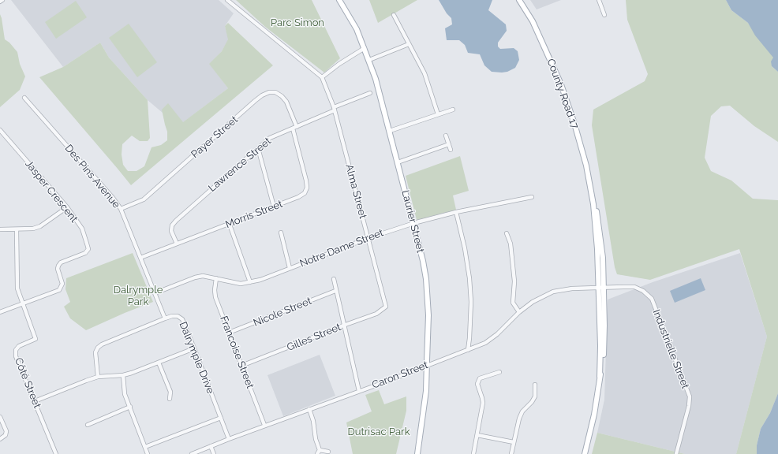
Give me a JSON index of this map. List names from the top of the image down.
{
  "streets": {
    "main road": ["County Road 17", "Laurier Street"],
    "street": [
      "Payer Street",
      "Lawrence Street",
      "Des Pins Avenue",
      "Jasper Crescent",
      "Alma Street",
      "Morris Street",
      "Notre Dame Street",
      "Nicole Street",
      "Gilles Street",
      "Industrielle Street",
      "Francoise Street",
      "Dalrymple Drive",
      "Caron Street",
      "Côté Street"
    ]
  },
  "crossings": [
    ["County Road 17", "Industrielle Street"],
    ["County Road 17", "Caron Street"],
    ["Payer Street", "Lawrence Street"],
    ["Payer Street", "Des Pins Avenue"],
    ["Lawrence Street", "Alma Street"],
    ["Lawrence Street", "Morris Street"],
    ["Des Pins Avenue", "Morris Street"],
    ["Des Pins Avenue", "Notre Dame Street"],
    ["Des Pins Avenue", "Dalrymple Drive"],
    ["Jasper Crescent", "Côté Street"],
    ["Alma Street", "Notre Dame Street"],
    ["Alma Street", "Gilles Street"],
    ["Laurier Street", "Notre Dame Street"],
    ["Laurier Street", "Caron Street"],
    ["Notre Dame Street", "Francoise Street"],
    ["Nicole Street", "Francoise Street"],
    ["Gilles Street", "Francoise Street"],
    ["Industrielle Street", "Caron Street"],
    ["Francoise Street", "Caron Street"],
    ["Dalrymple Drive", "Caron Street"]
  ],
  "parks": ["Parc Simon", "Dalrymple Park", "Dutrisac Park"]
}
